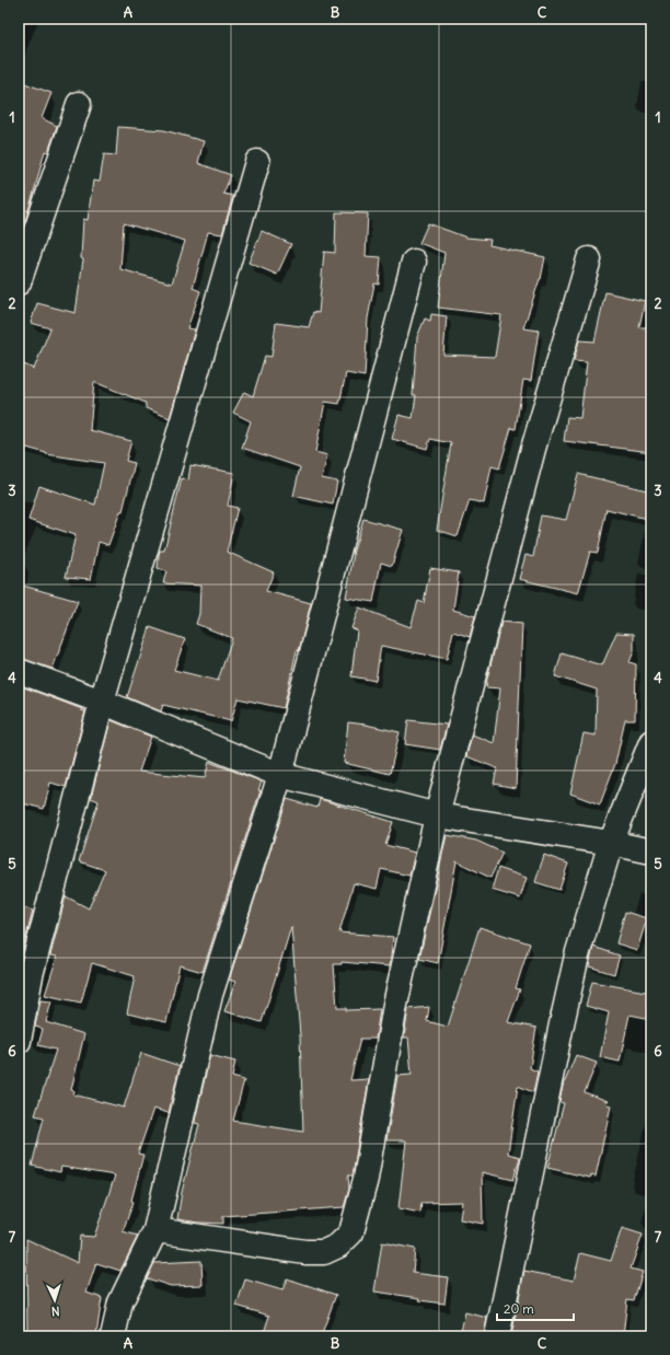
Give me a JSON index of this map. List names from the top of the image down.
{
  "scale_bar": "20 m",
  "north": "bottom",
  "grid": {
    "columns": ["A", "B", "C"],
    "rows": [
      "1",
      "2",
      "3",
      "4",
      "5",
      "6",
      "7"
    ]
  }
}
